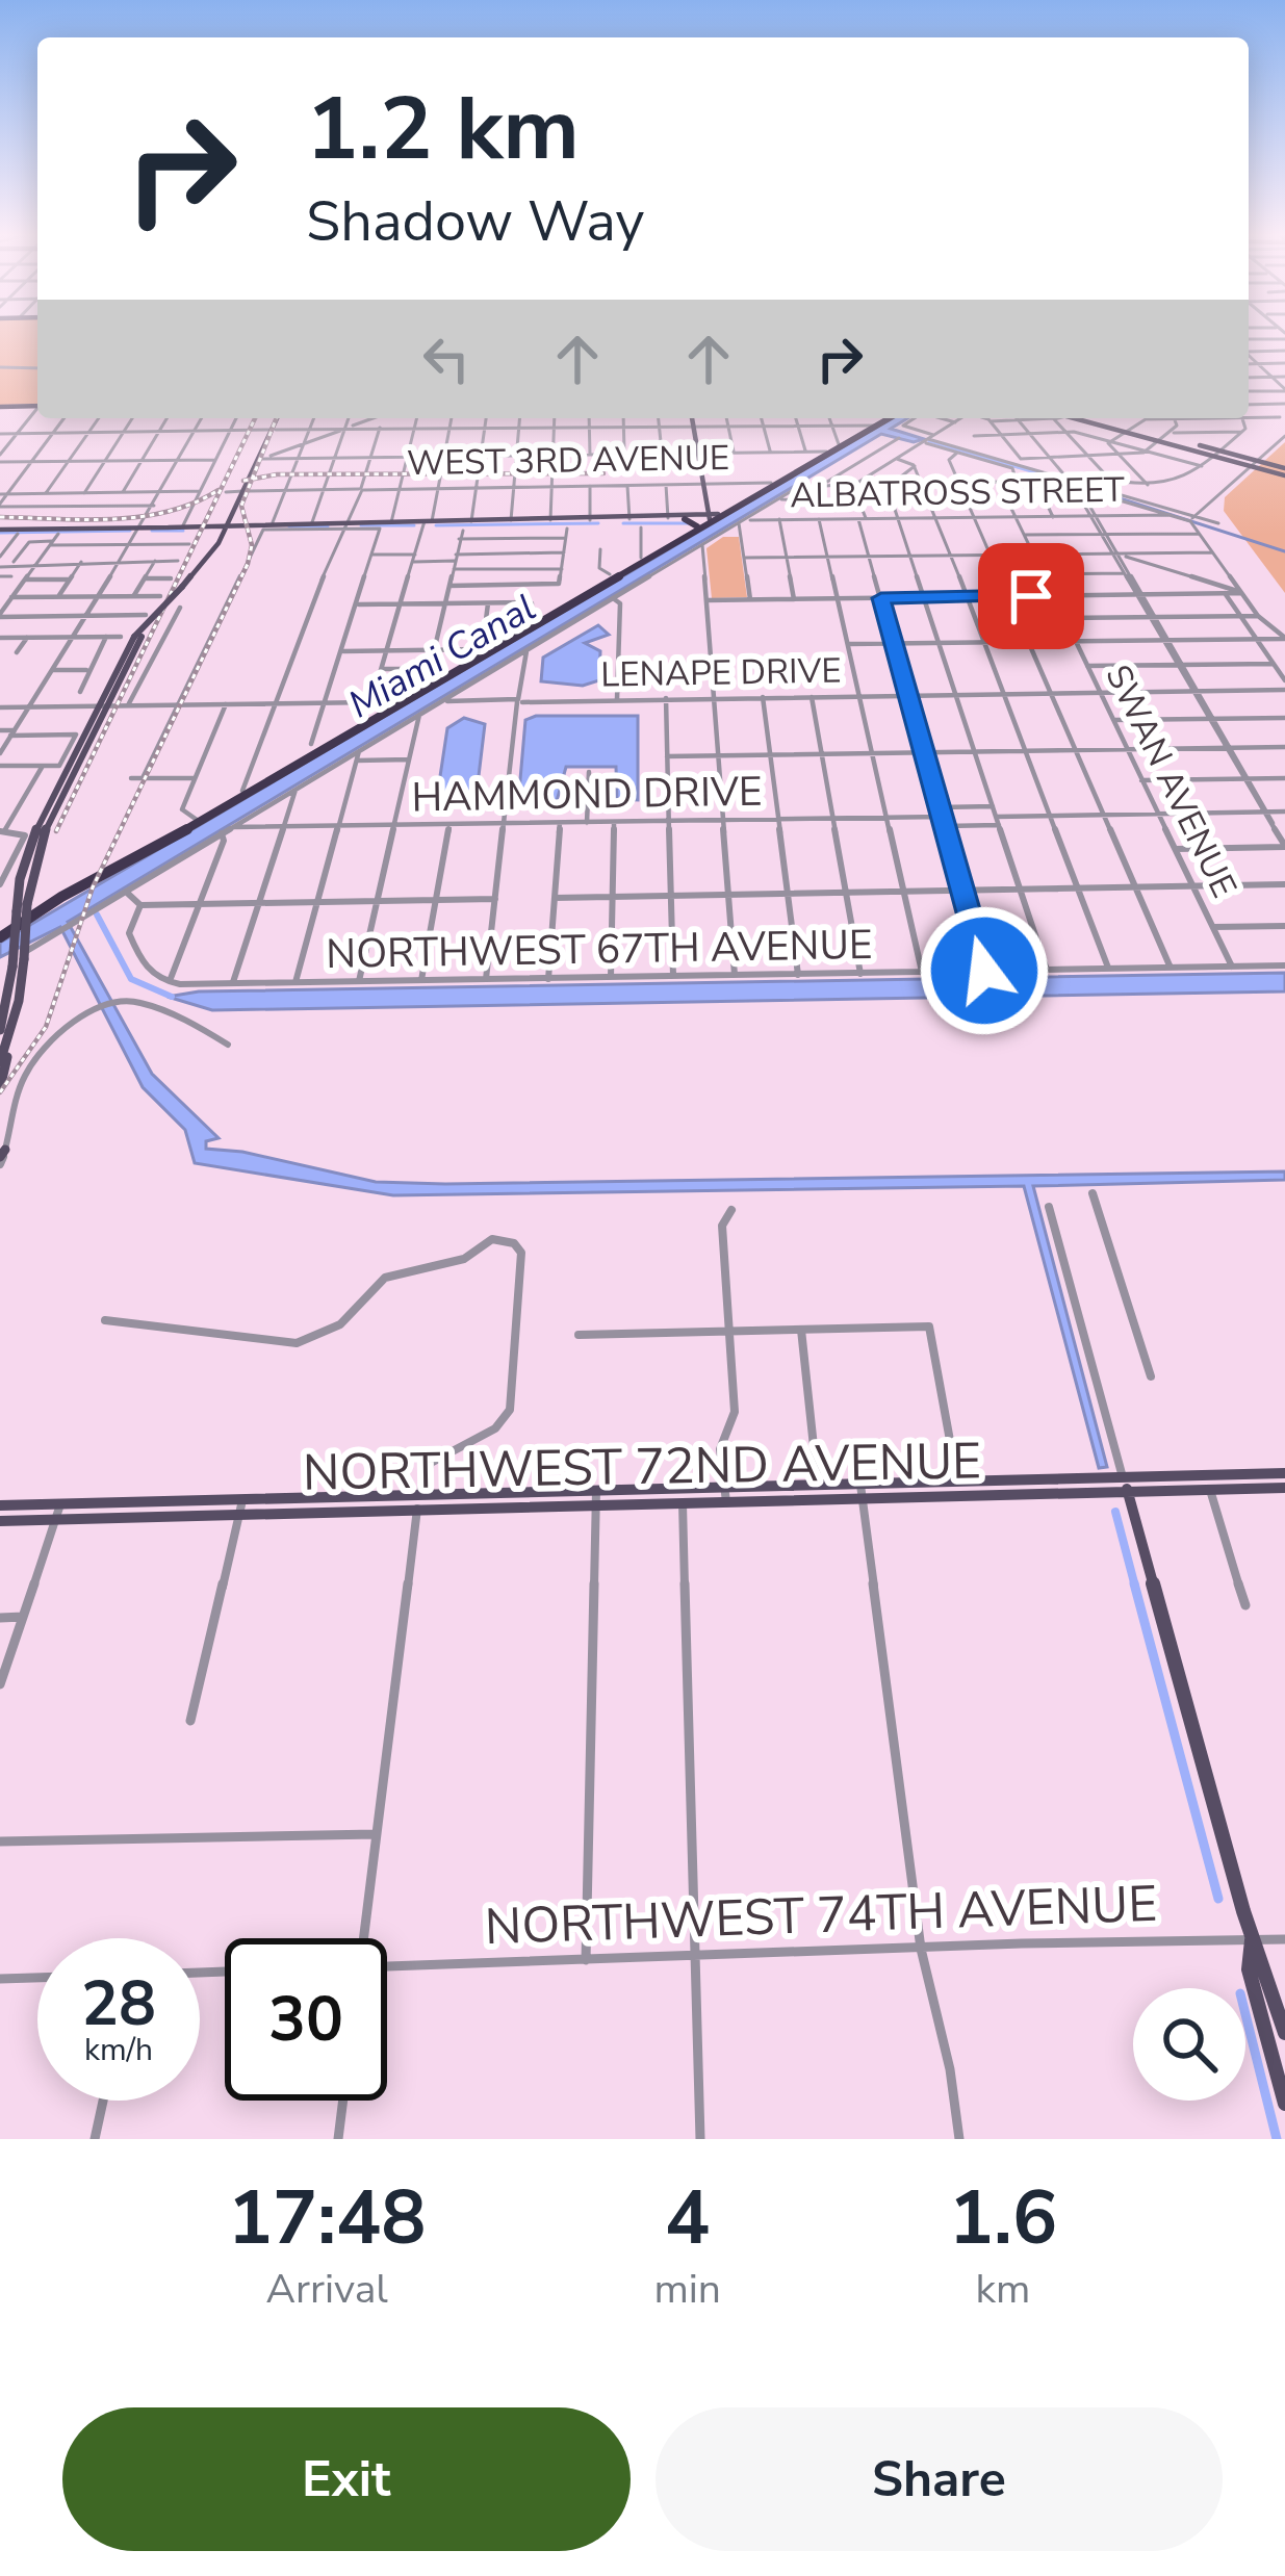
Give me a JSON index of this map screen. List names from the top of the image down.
{
  "streets": {
    "main road": ["NORTHWEST 72ND AVENUE"],
    "street": [
      "WEST 3RD AVENUE",
      "ALBATROSS STREET",
      "LENAPE DRIVE",
      "SWAN AVENUE",
      "HAMMOND DRIVE",
      "NORTHWEST 67TH AVENUE",
      "NORTHWEST 74TH AVENUE"
    ]
  },
  "crossings": [
    ["ALBATROSS STREET", "SWAN AVENUE"],
    ["LENAPE DRIVE", "SWAN AVENUE"],
    ["SWAN AVENUE", "NORTHWEST 67TH AVENUE"]
  ],
  "water": ["Miami Canal"],
  "page": {
    "turn": ["1.2 km", "Shadow Way"],
    "speed": "28 km/h",
    "limit": "30",
    "eta": [
      "17:48",
      "Arrival",
      "4",
      "min",
      "1.6",
      "km"
    ],
    "buttons": ["Exit", "Share"]
  }
}
